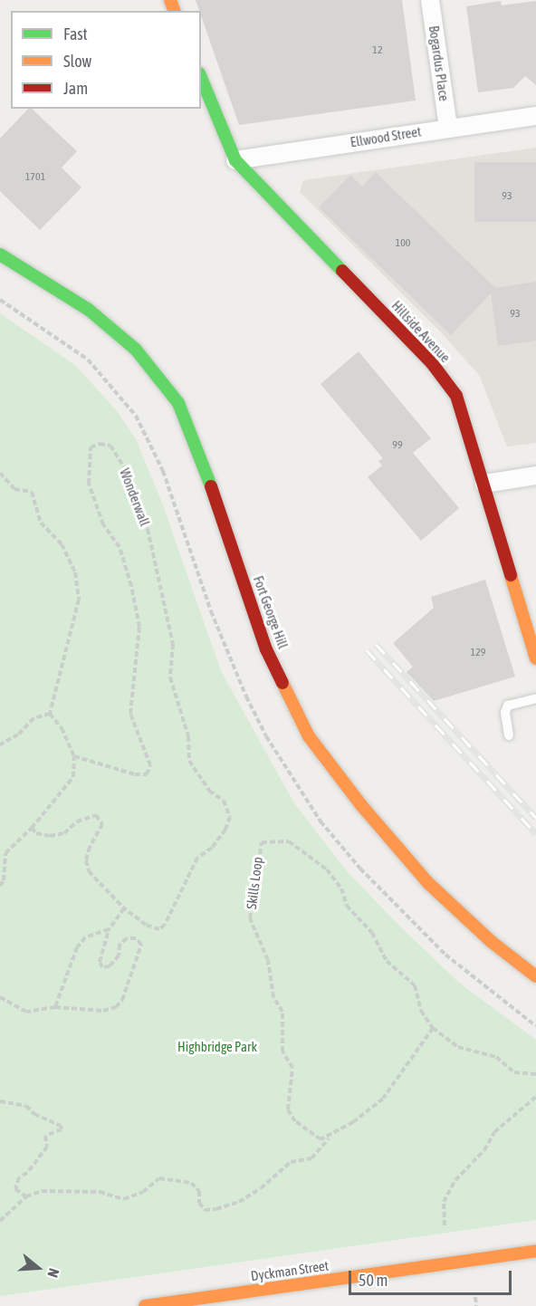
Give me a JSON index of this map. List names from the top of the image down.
{
  "streets": {
    "main road": ["Hillside Avenue", "Fort George Hill", "Dyckman Street"],
    "street": ["Bogardus Place", "Ellwood Street"],
    "path": ["Wonderwall", "Skills Loop"]
  },
  "crossings": [
    ["Bogardus Place", "Ellwood Street"],
    ["Ellwood Street", "Hillside Avenue"]
  ],
  "parks": ["Highbridge Park"],
  "house_numbers": [
    "12",
    "1701",
    "93",
    "100",
    "93",
    "99",
    "129"
  ],
  "legend": ["Fast", "Slow", "Jam"],
  "scale_bar": "50 m",
  "north": "right"
}
